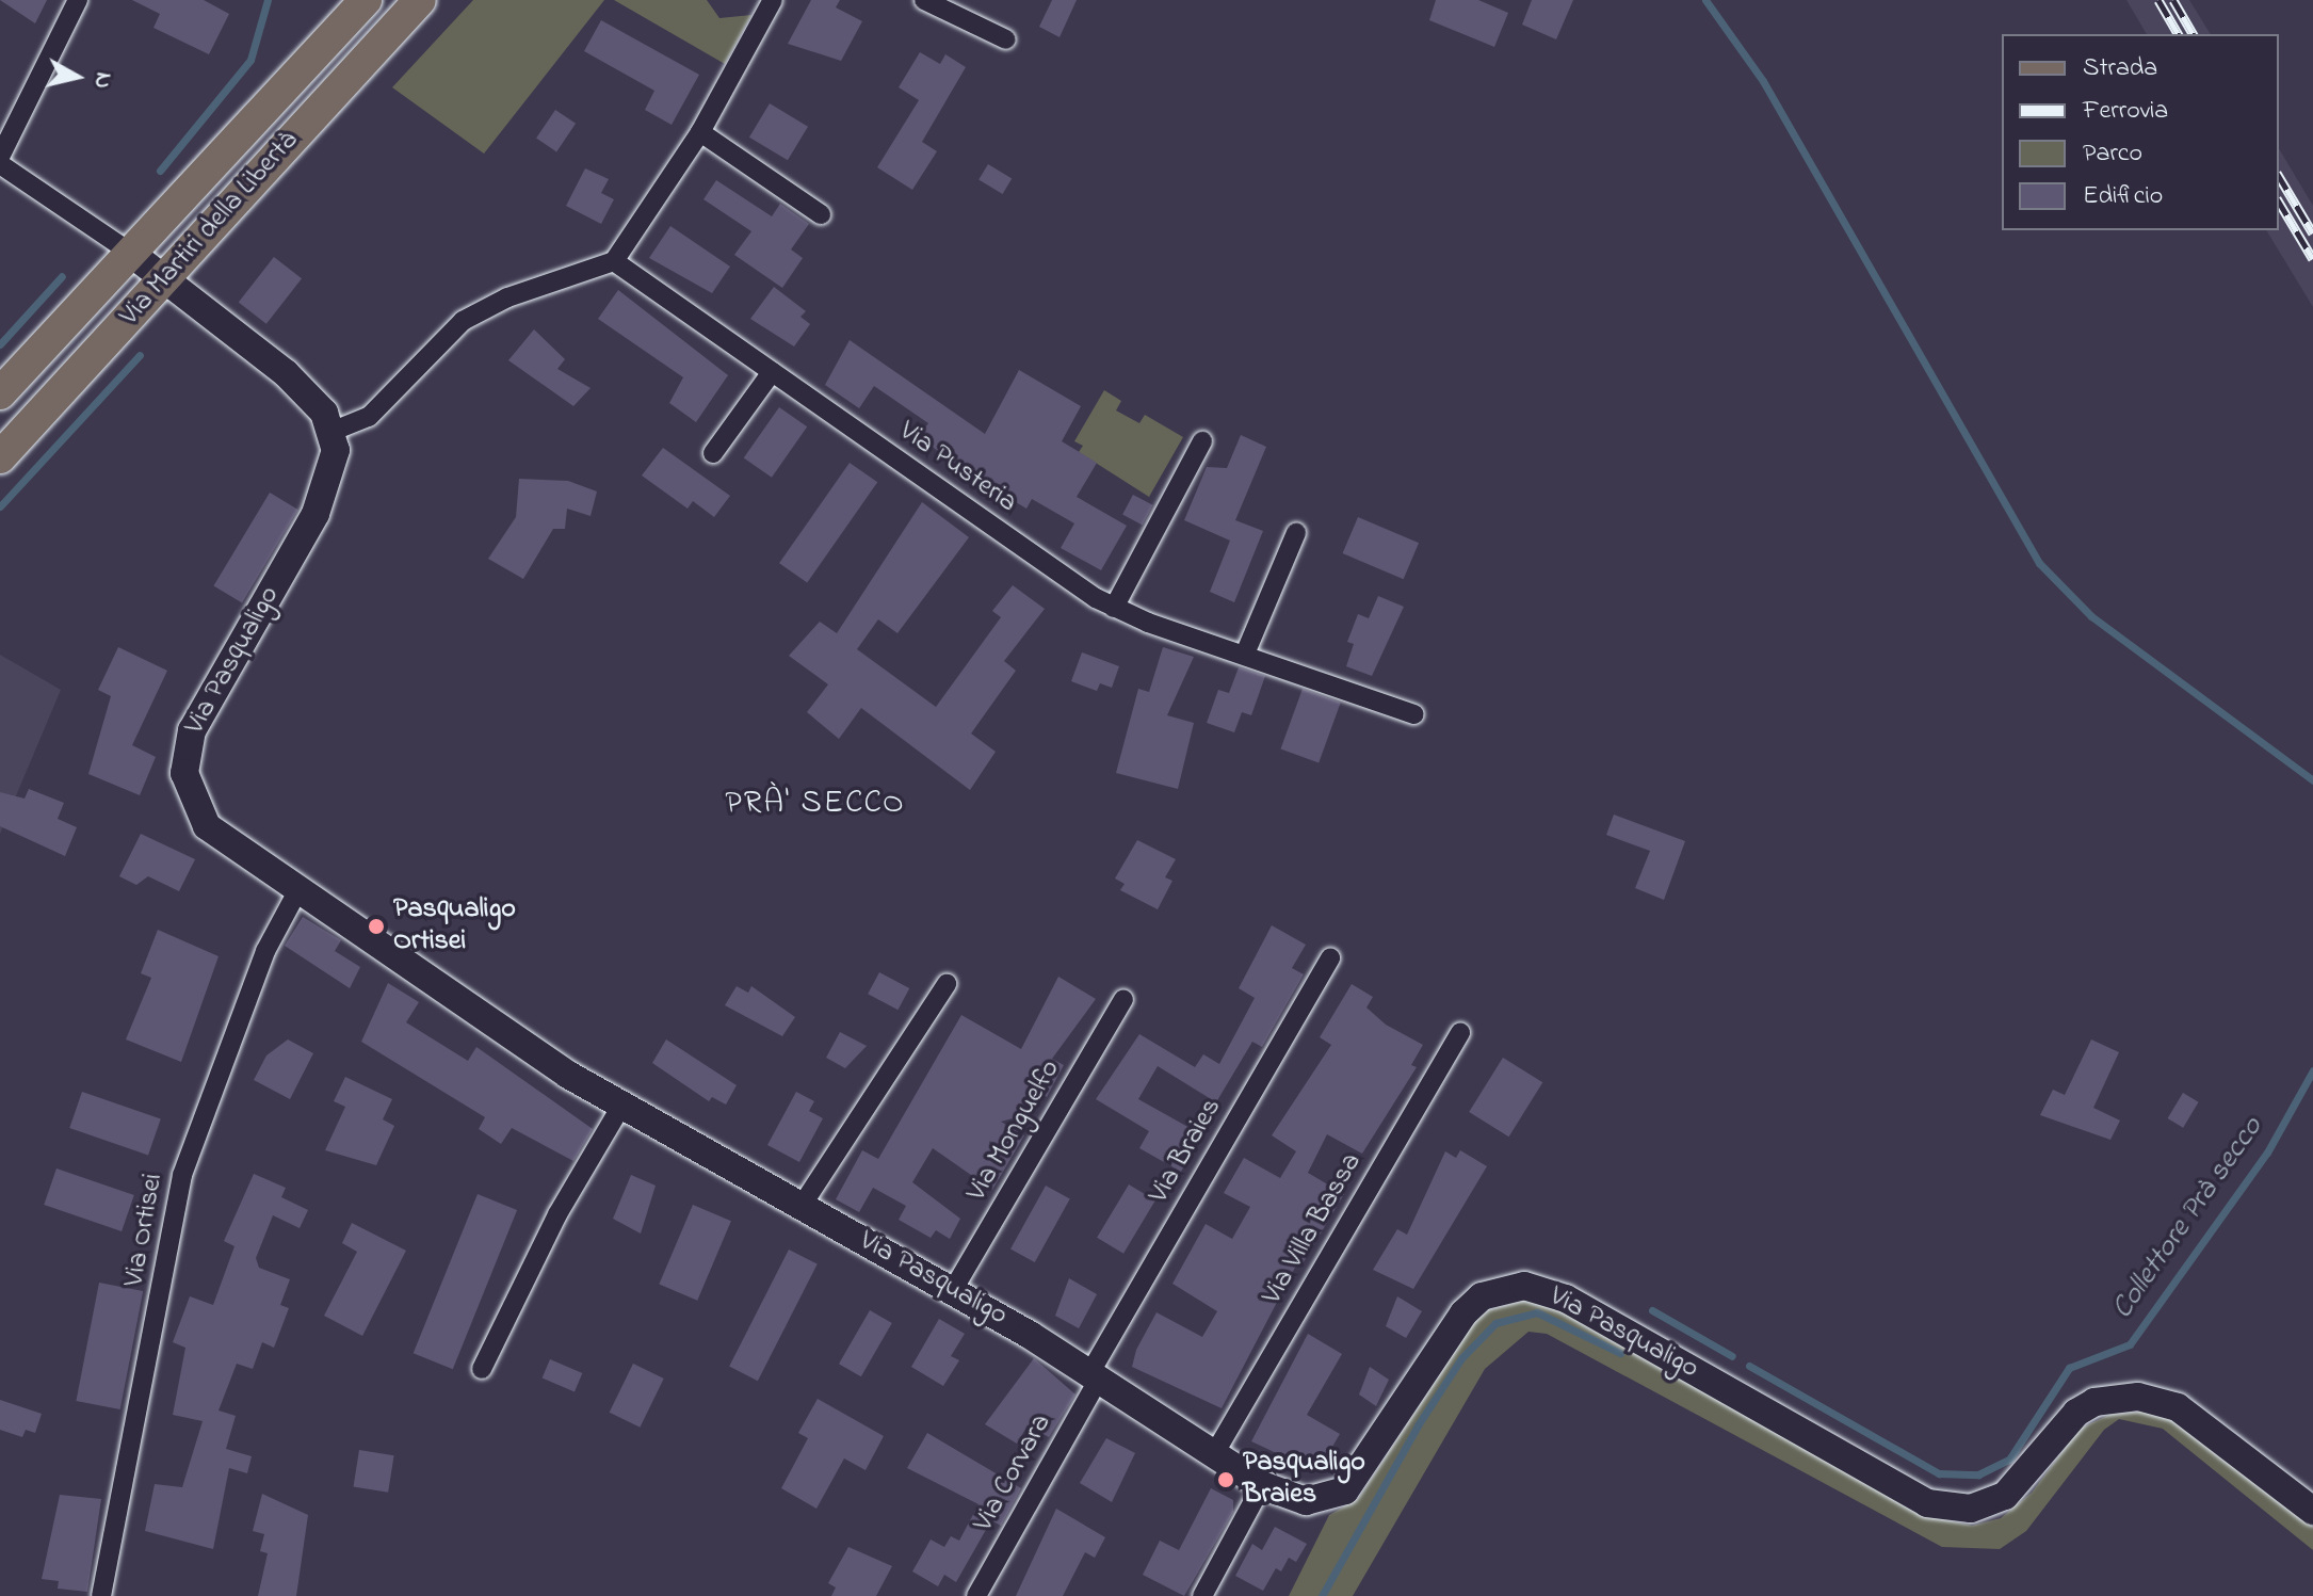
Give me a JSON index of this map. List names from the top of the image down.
{
  "streets": {
    "main road": ["Via Martiri della Libertà"],
    "street": [
      "Via Pusteria",
      "Via Pasqualigo",
      "Via Monguelfo",
      "Via Braies",
      "Via Villa Bassa",
      "Via Ortisei",
      "Via Corvara"
    ]
  },
  "crossings": [
    ["Via Pasqualigo", "Via Monguelfo"],
    ["Via Pasqualigo", "Via Braies"],
    ["Via Pasqualigo", "Via Villa Bassa"],
    ["Via Pasqualigo", "Via Ortisei"],
    ["Via Pasqualigo", "Via Corvara"],
    ["Via Braies", "Via Corvara"]
  ],
  "districts": ["PRÀ' SECCO"],
  "water": ["Collettore Prà secco"],
  "places": ["Pasqualigo Ortisei", "Pasqualigo Braies"],
  "legend": [
    "Strada",
    "Ferrovia",
    "Parco",
    "Edificio"
  ],
  "north": "right"
}
